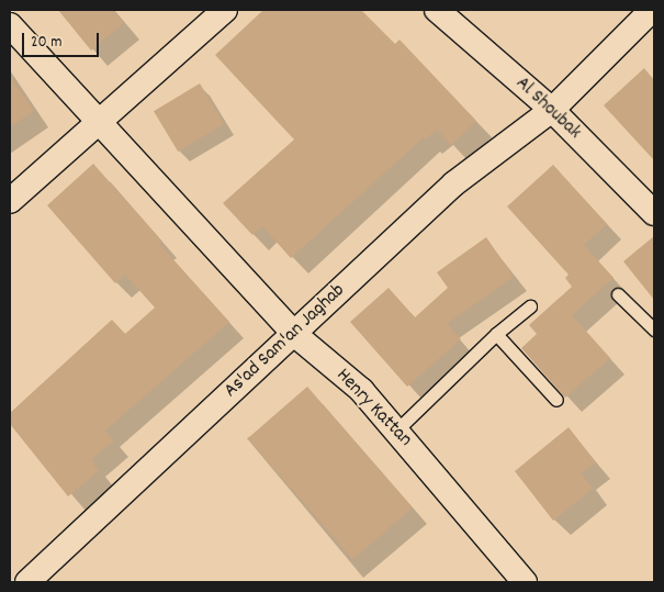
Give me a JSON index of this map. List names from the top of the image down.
{
  "streets": {
    "street": ["Al Shoubak", "As'ad Sam'an Jaghab", "Henry Kattan"]
  },
  "crossings": [
    ["Al Shoubak", "As'ad Sam'an Jaghab"],
    ["As'ad Sam'an Jaghab", "Henry Kattan"]
  ],
  "scale_bar": "20 m"
}
